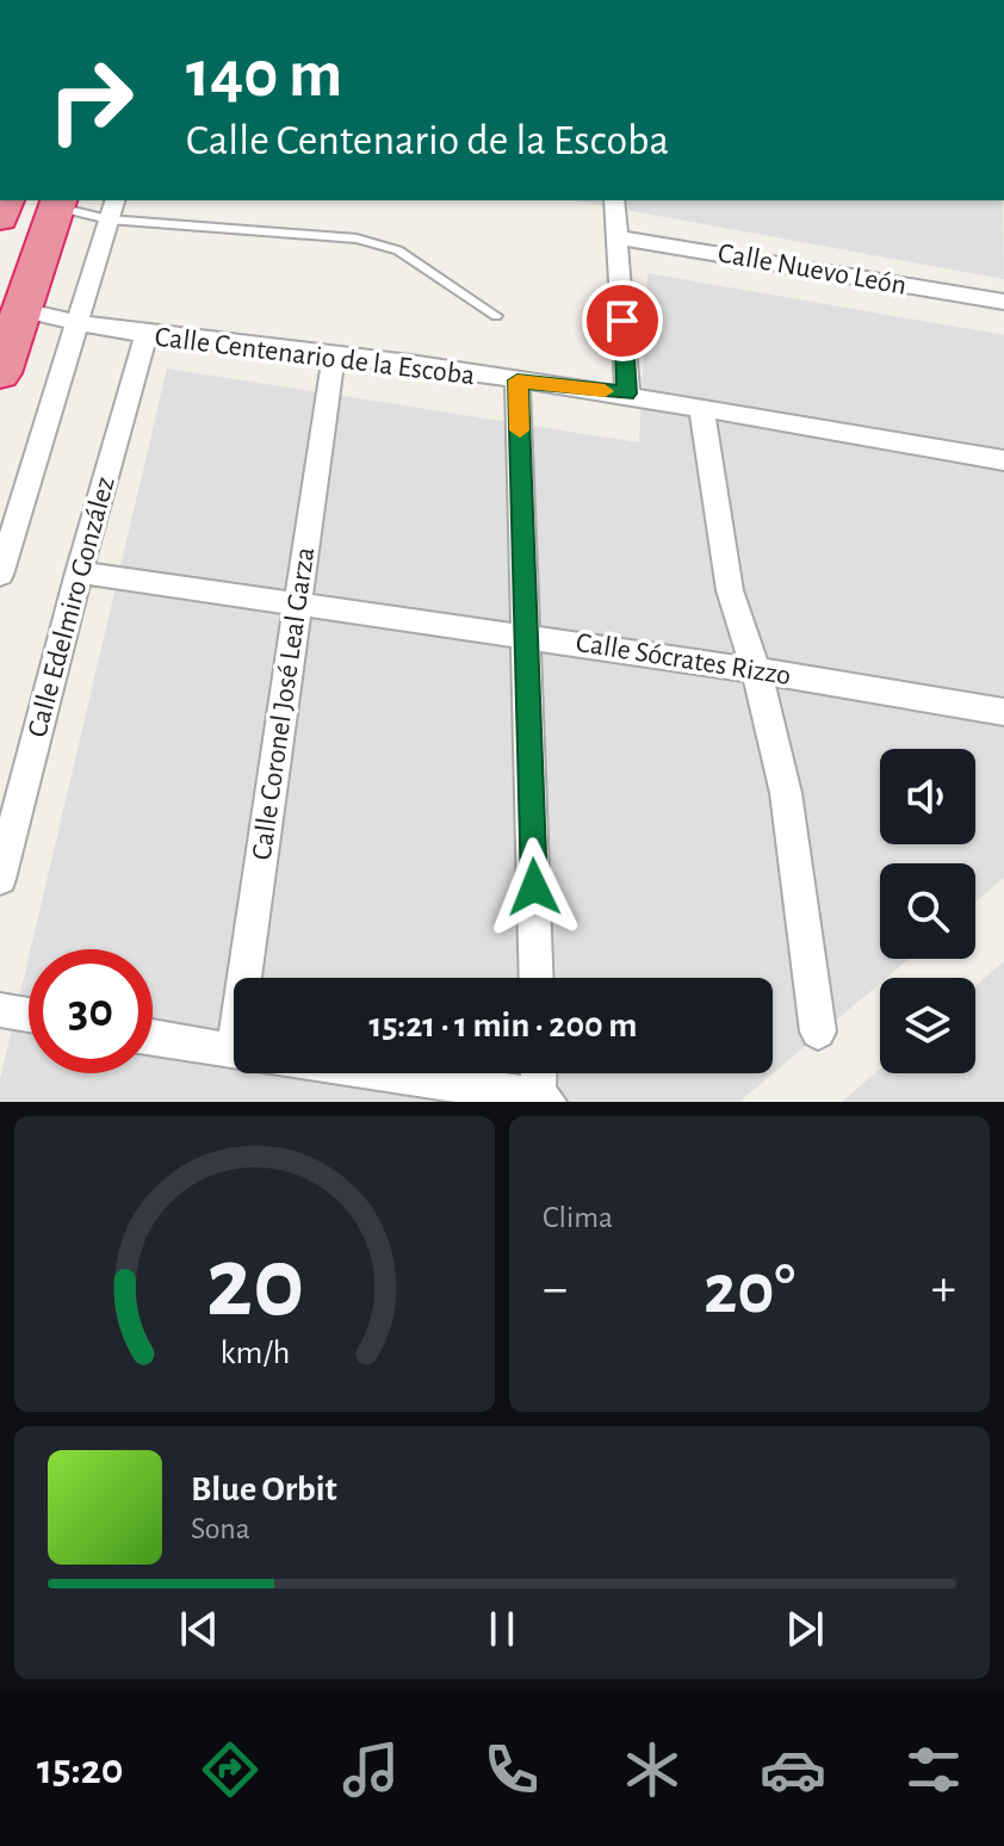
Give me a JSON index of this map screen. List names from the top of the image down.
{
  "streets": {
    "street": [
      "Calle Nuevo León",
      "Calle Centenario de la Escoba",
      "Calle Edelmiro González",
      "Calle Sócrates Rizzo",
      "Calle Coronel José Leal Garza"
    ]
  },
  "crossings": [
    ["Calle Centenario de la Escoba", "Calle Edelmiro González"],
    ["Calle Centenario de la Escoba", "Calle Coronel José Leal Garza"],
    ["Calle Edelmiro González", "Calle Sócrates Rizzo"],
    ["Calle Sócrates Rizzo", "Calle Coronel José Leal Garza"]
  ],
  "page": {
    "turn": ["140 m", "Calle Centenario de la Escoba"],
    "limit": "30",
    "trip": "15:21 · 1 min · 200 m",
    "tile": "Clima",
    "heat": ["−", "20°", "+"],
    "song": ["Blue Orbit", "Sona"],
    "tabs": "15:20",
    "gauge": ["20", "km/h"]
  }
}
